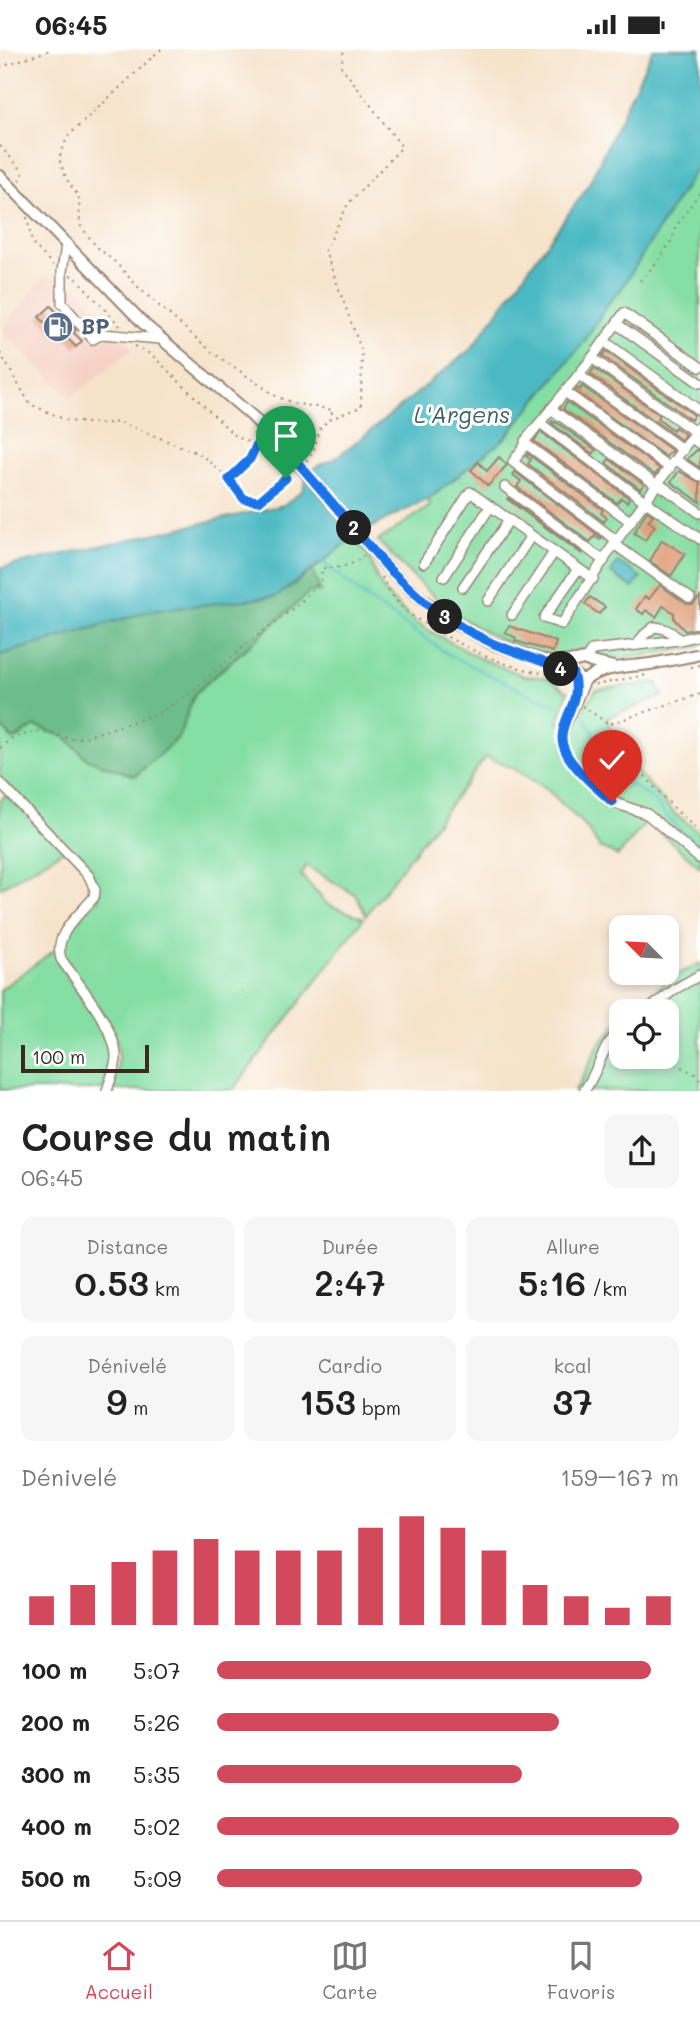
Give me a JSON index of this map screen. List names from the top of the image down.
{
  "water": ["L'Argens"],
  "places": {
    "fuel station": ["BP"]
  },
  "scale_bar": "100 m",
  "north": "top left",
  "page": {
    "status": "06:45",
    "pins": ["2", "3", "4"],
    "scale": "100 m",
    "heading": ["Course du matin", "06:45"],
    "stats": [
      ["Distance", "0.53 km"],
      ["Durée", "2:47"],
      ["Allure", "5:16 /km"],
      ["Dénivelé", "9 m"],
      ["Cardio", "153 bpm"],
      ["kcal", "37"]
    ],
    "chart": ["Dénivelé", "159–167 m"],
    "list": [
      {
        "name": "100 m",
        "note": "5:07"
      },
      {
        "name": "200 m",
        "note": "5:26"
      },
      {
        "name": "300 m",
        "note": "5:35"
      },
      {
        "name": "400 m",
        "note": "5:02"
      },
      {
        "name": "500 m",
        "note": "5:09"
      }
    ],
    "tabs": ["Accueil", "Carte", "Favoris"]
  }
}
